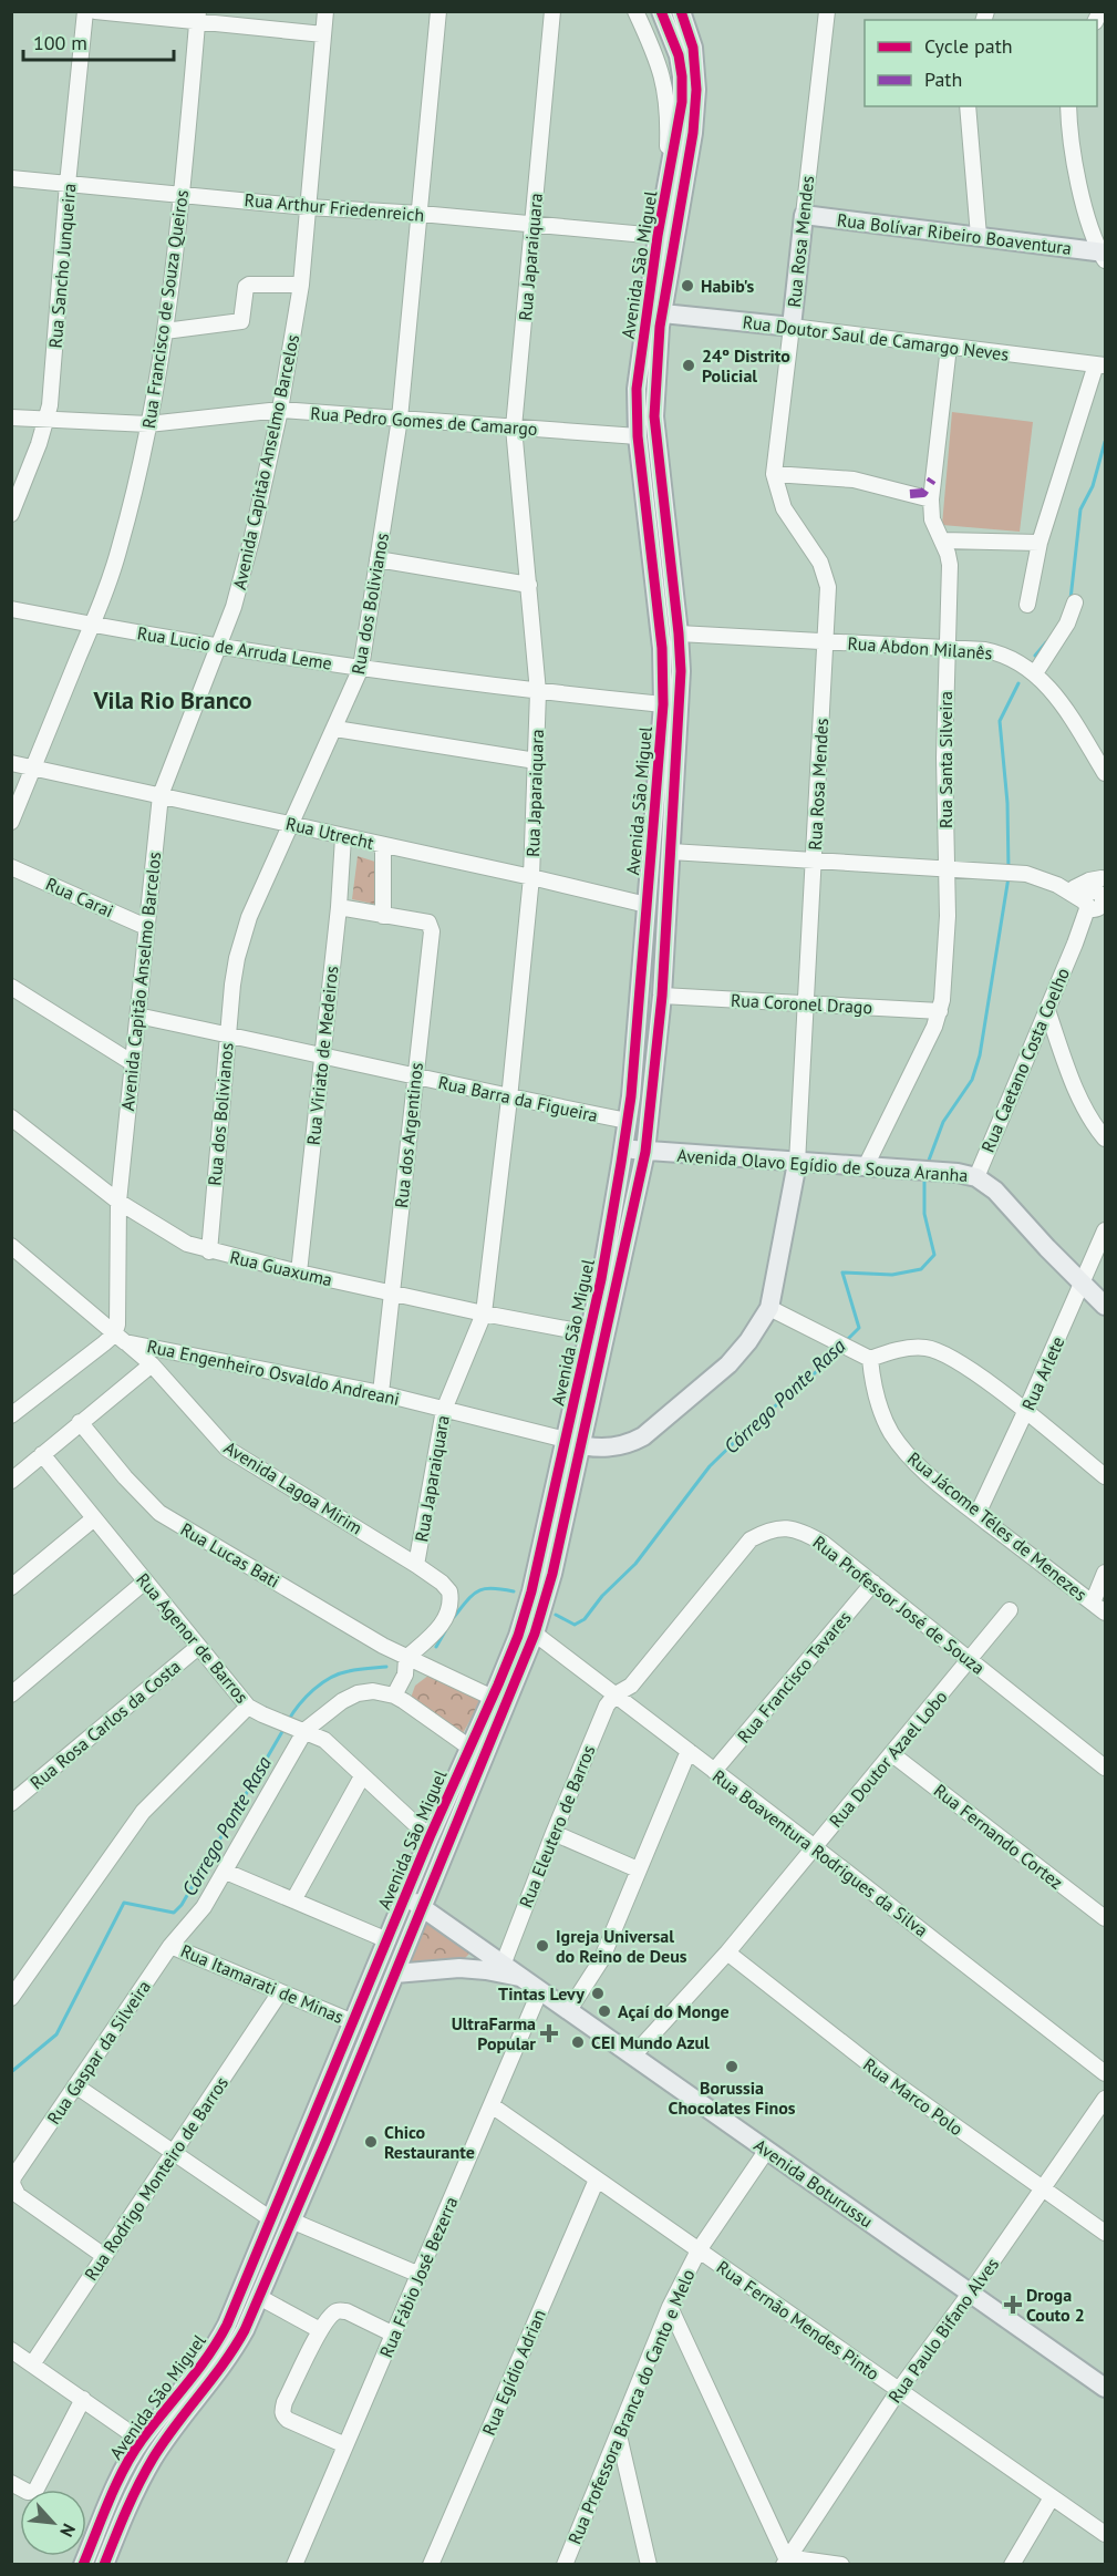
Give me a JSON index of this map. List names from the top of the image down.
{
  "streets": {
    "main road": [
      "Rua Bolívar Ribeiro Boaventura",
      "Rua Rosa Mendes",
      "Avenida São Miguel",
      "Rua Doutor Saul de Camargo Neves",
      "Avenida Olavo Egídio de Souza Aranha",
      "Avenida Boturussu"
    ],
    "street": [
      "Rua Arthur Friedenreich",
      "Rua Japaraiquara",
      "Rua Sancho Junqueira",
      "Rua Francisco de Souza Queiros",
      "Rua Pedro Gomes de Camargo",
      "Avenida Capitão Anselmo Barcelos",
      "Rua dos Bolivianos",
      "Rua Lucio de Arruda Leme",
      "Rua Abdon Milanês",
      "Rua Santa Silveira",
      "Rua Utrecht",
      "Rua Carai",
      "Rua Coronel Drago",
      "Rua Viriato de Medeiros",
      "Rua Caetano Costa Coelho",
      "Rua Barra da Figueira",
      "Rua dos Argentinos",
      "Rua Guaxuma",
      "Rua Engenheiro Osvaldo Andreani",
      "Rua Arlete",
      "Avenida Lagoa Mirim",
      "Rua Jácome Téles de Menezes",
      "Rua Lucas Bati",
      "Rua Professor José de Souza",
      "Rua Agenor de Barros",
      "Rua Francisco Tavares",
      "Rua Rosa Carlos da Costa",
      "Rua Doutor Azael Lobo",
      "Rua Eleutero de Barros",
      "Rua Fernando Cortez",
      "Rua Boaventura Rodrigues da Silva",
      "Rua Itamarati de Minas",
      "Rua Gaspar da Silveira",
      "Rua Marco Polo",
      "Rua Rodrigo Monteiro de Barros",
      "Rua Fábio José Bezerra",
      "Rua Fernão Mendes Pinto",
      "Rua Paulo Bifano Alves",
      "Rua Egídio Adrian",
      "Rua Professora Branca do Canto e Melo"
    ]
  },
  "crossings": [
    ["Rua Arthur Friedenreich", "Rua Japaraiquara"],
    ["Rua Arthur Friedenreich", "Avenida São Miguel"],
    ["Rua Arthur Friedenreich", "Rua Sancho Junqueira"],
    ["Rua Arthur Friedenreich", "Rua Francisco de Souza Queiros"],
    ["Rua Arthur Friedenreich", "Avenida Capitão Anselmo Barcelos"],
    ["Rua Arthur Friedenreich", "Rua dos Bolivianos"],
    ["Rua Bolívar Ribeiro Boaventura", "Rua Rosa Mendes"],
    ["Rua Rosa Mendes", "Avenida São Miguel"],
    ["Rua Rosa Mendes", "Rua Doutor Saul de Camargo Neves"],
    ["Rua Rosa Mendes", "Rua Abdon Milanês"],
    ["Rua Rosa Mendes", "Rua Coronel Drago"],
    ["Rua Rosa Mendes", "Avenida Olavo Egídio de Souza Aranha"],
    ["Rua Rosa Mendes", "Rua Engenheiro Osvaldo Andreani"],
    ["Rua Japaraiquara", "Rua Pedro Gomes de Camargo"],
    ["Rua Japaraiquara", "Rua Lucio de Arruda Leme"],
    ["Rua Japaraiquara", "Rua Utrecht"],
    ["Rua Japaraiquara", "Rua Barra da Figueira"],
    ["Rua Japaraiquara", "Rua Guaxuma"],
    ["Rua Japaraiquara", "Rua Engenheiro Osvaldo Andreani"],
    ["Rua Japaraiquara", "Avenida Lagoa Mirim"],
    ["Avenida São Miguel", "Rua Doutor Saul de Camargo Neves"],
    ["Avenida São Miguel", "Rua Pedro Gomes de Camargo"],
    ["Avenida São Miguel", "Rua Lucio de Arruda Leme"],
    ["Avenida São Miguel", "Rua Abdon Milanês"],
    ["Avenida São Miguel", "Rua Utrecht"],
    ["Avenida São Miguel", "Rua Coronel Drago"],
    ["Avenida São Miguel", "Rua Barra da Figueira"],
    ["Avenida São Miguel", "Avenida Olavo Egídio de Souza Aranha"],
    ["Avenida São Miguel", "Rua Guaxuma"],
    ["Avenida São Miguel", "Rua Engenheiro Osvaldo Andreani"],
    ["Avenida São Miguel", "Rua Lucas Bati"],
    ["Avenida São Miguel", "Rua Agenor de Barros"],
    ["Avenida São Miguel", "Rua Boaventura Rodrigues da Silva"],
    ["Avenida São Miguel", "Rua Itamarati de Minas"],
    ["Avenida São Miguel", "Avenida Boturussu"],
    ["Rua Sancho Junqueira", "Rua Pedro Gomes de Camargo"],
    ["Rua Francisco de Souza Queiros", "Rua Pedro Gomes de Camargo"],
    ["Rua Francisco de Souza Queiros", "Rua Lucio de Arruda Leme"],
    ["Rua Francisco de Souza Queiros", "Rua Utrecht"],
    ["Rua Doutor Saul de Camargo Neves", "Rua Santa Silveira"],
    ["Rua Pedro Gomes de Camargo", "Avenida Capitão Anselmo Barcelos"],
    ["Rua Pedro Gomes de Camargo", "Rua dos Bolivianos"],
    ["Avenida Capitão Anselmo Barcelos", "Rua Lucio de Arruda Leme"],
    ["Avenida Capitão Anselmo Barcelos", "Rua Utrecht"],
    ["Avenida Capitão Anselmo Barcelos", "Rua Carai"],
    ["Avenida Capitão Anselmo Barcelos", "Rua Barra da Figueira"],
    ["Avenida Capitão Anselmo Barcelos", "Rua Guaxuma"],
    ["Avenida Capitão Anselmo Barcelos", "Rua Engenheiro Osvaldo Andreani"],
    ["Avenida Capitão Anselmo Barcelos", "Avenida Lagoa Mirim"],
    ["Rua dos Bolivianos", "Rua Lucio de Arruda Leme"],
    ["Rua dos Bolivianos", "Rua Utrecht"],
    ["Rua dos Bolivianos", "Rua Barra da Figueira"],
    ["Rua dos Bolivianos", "Rua Guaxuma"],
    ["Rua Abdon Milanês", "Rua Santa Silveira"],
    ["Rua Santa Silveira", "Rua Coronel Drago"],
    ["Rua Santa Silveira", "Avenida Olavo Egídio de Souza Aranha"],
    ["Rua Utrecht", "Rua Viriato de Medeiros"],
    ["Rua Viriato de Medeiros", "Rua Barra da Figueira"],
    ["Rua Viriato de Medeiros", "Rua Guaxuma"],
    ["Rua Caetano Costa Coelho", "Avenida Olavo Egídio de Souza Aranha"],
    ["Rua Barra da Figueira", "Rua dos Argentinos"],
    ["Rua dos Argentinos", "Rua Guaxuma"],
    ["Rua dos Argentinos", "Rua Engenheiro Osvaldo Andreani"],
    ["Avenida Olavo Egídio de Souza Aranha", "Rua Arlete"],
    ["Rua Engenheiro Osvaldo Andreani", "Avenida Lagoa Mirim"],
    ["Rua Arlete", "Rua Jácome Téles de Menezes"],
    ["Avenida Lagoa Mirim", "Rua Lucas Bati"],
    ["Rua Professor José de Souza", "Rua Francisco Tavares"],
    ["Rua Professor José de Souza", "Rua Doutor Azael Lobo"],
    ["Rua Professor José de Souza", "Rua Eleutero de Barros"],
    ["Rua Professor José de Souza", "Rua Boaventura Rodrigues da Silva"],
    ["Rua Agenor de Barros", "Rua Rosa Carlos da Costa"],
    ["Rua Agenor de Barros", "Rua Gaspar da Silveira"],
    ["Rua Francisco Tavares", "Rua Boaventura Rodrigues da Silva"],
    ["Rua Doutor Azael Lobo", "Rua Fernando Cortez"],
    ["Rua Doutor Azael Lobo", "Rua Boaventura Rodrigues da Silva"],
    ["Rua Doutor Azael Lobo", "Rua Marco Polo"],
    ["Rua Doutor Azael Lobo", "Avenida Boturussu"],
    ["Rua Eleutero de Barros", "Rua Boaventura Rodrigues da Silva"],
    ["Rua Eleutero de Barros", "Avenida Boturussu"],
    ["Rua Itamarati de Minas", "Rua Gaspar da Silveira"],
    ["Rua Itamarati de Minas", "Rua Rodrigo Monteiro de Barros"],
    ["Rua Gaspar da Silveira", "Rua Rodrigo Monteiro de Barros"],
    ["Rua Marco Polo", "Rua Paulo Bifano Alves"],
    ["Avenida Boturussu", "Rua Fábio José Bezerra"],
    ["Avenida Boturussu", "Rua Paulo Bifano Alves"],
    ["Avenida Boturussu", "Rua Professora Branca do Canto e Melo"],
    ["Rua Fábio José Bezerra", "Rua Fernão Mendes Pinto"],
    ["Rua Fernão Mendes Pinto", "Rua Paulo Bifano Alves"],
    ["Rua Fernão Mendes Pinto", "Rua Egídio Adrian"],
    ["Rua Fernão Mendes Pinto", "Rua Professora Branca do Canto e Melo"]
  ],
  "districts": ["Vila Rio Branco"],
  "water": ["Córrego Ponte Rasa"],
  "places": {
    "other": [
      "Habib's",
      "24º Distrito Policial",
      "Igreja Universal do Reino de Deus",
      "Tintas Levy",
      "Açaí do Monge",
      "CEI Mundo Azul",
      "Borussia Chocolates Finos",
      "Chico Restaurante"
    ],
    "health": ["UltraFarma Popular", "Droga Couto 2"]
  },
  "legend": ["Cycle path", "Path"],
  "scale_bar": "100 m",
  "north": "bottom right"
}
